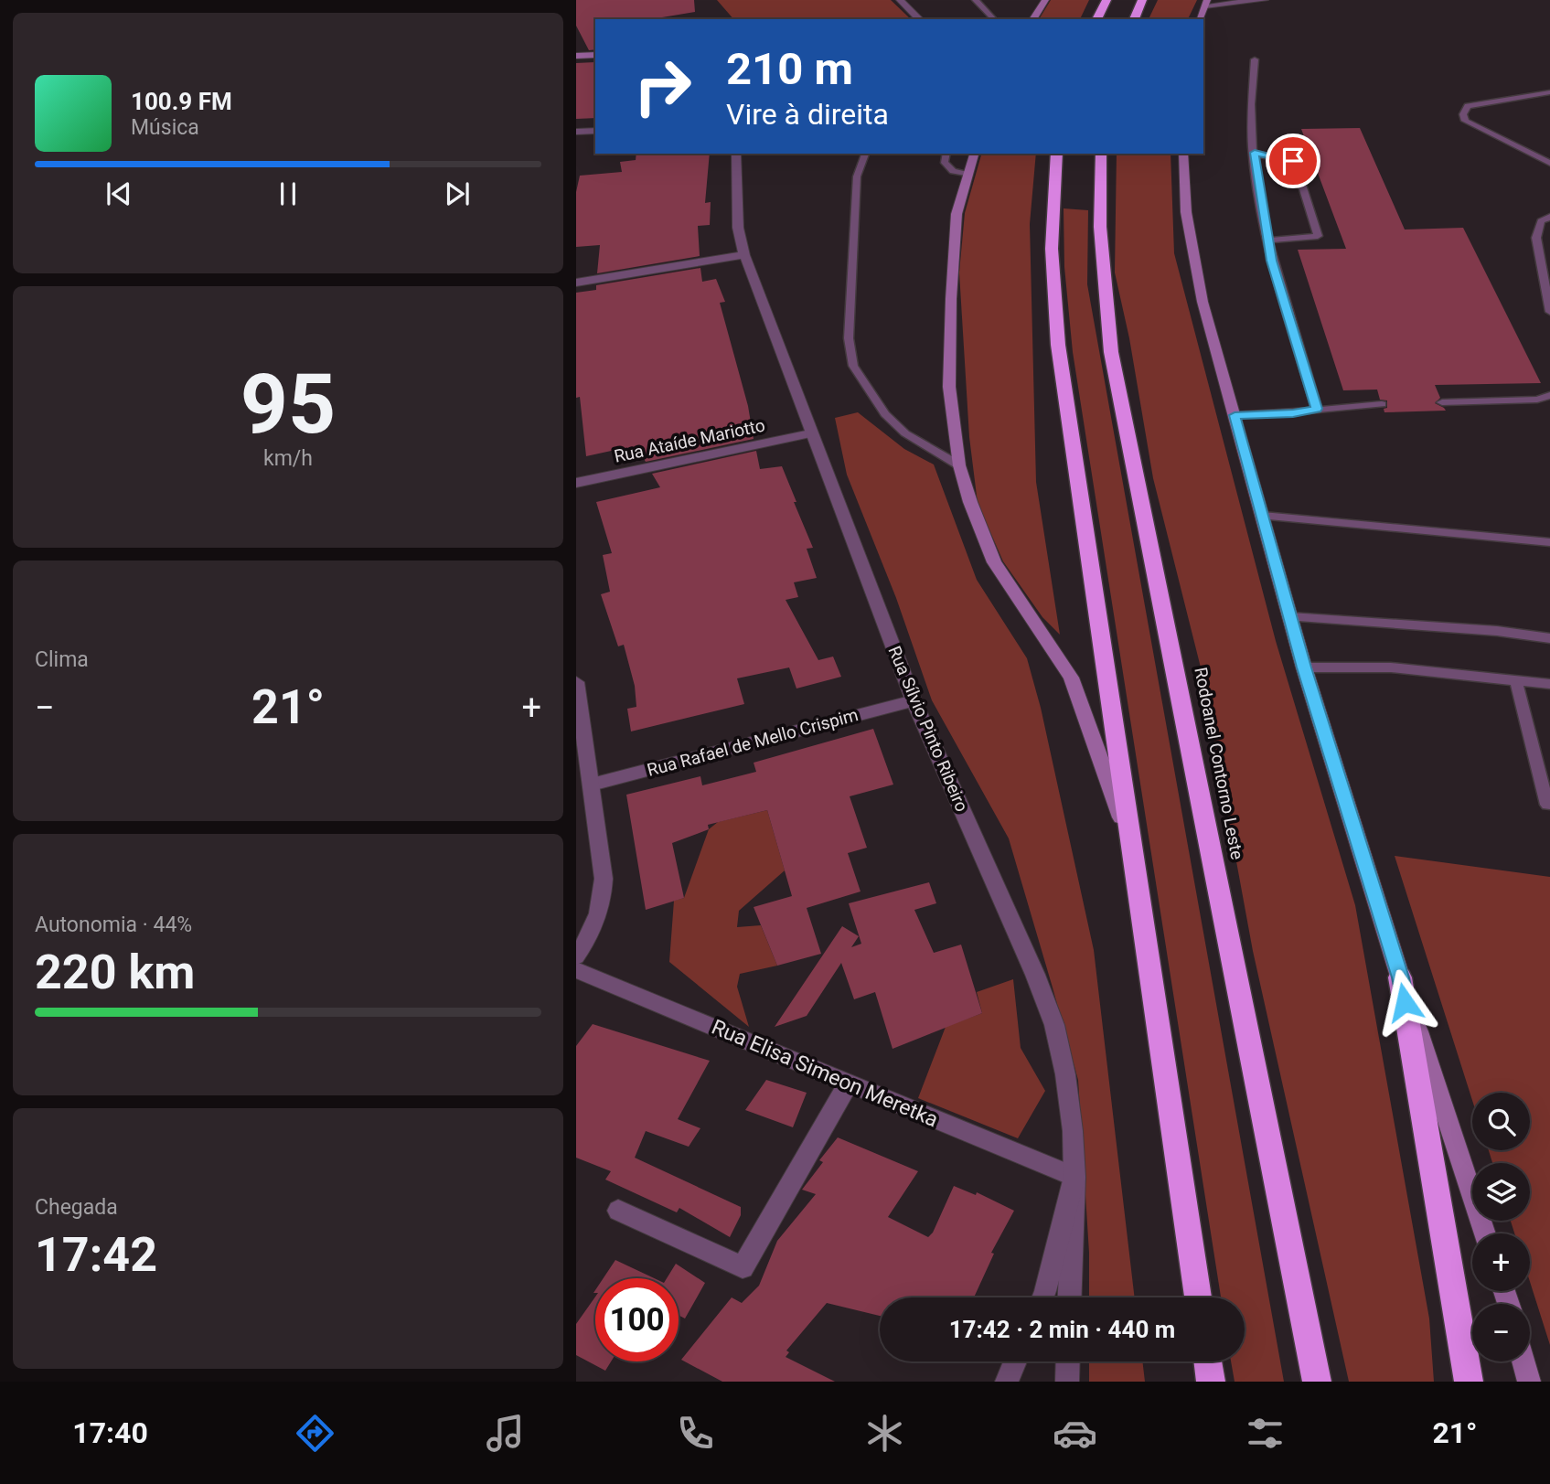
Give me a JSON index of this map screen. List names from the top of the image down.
{
  "streets": {
    "highway": ["Rodoanel Contorno Leste"],
    "street": [
      "Rua Ataíde Mariotto",
      "Rua Sílvio Pinto Ribeiro",
      "Rua Rafael de Mello Crispim",
      "Rua Elisa Simeon Meretka"
    ]
  },
  "crossings": [
    ["Rua Ataíde Mariotto", "Rua Sílvio Pinto Ribeiro"],
    ["Rua Sílvio Pinto Ribeiro", "Rua Rafael de Mello Crispim"],
    ["Rua Sílvio Pinto Ribeiro", "Rua Elisa Simeon Meretka"]
  ],
  "page": {
    "turn": ["210 m", "Vire à direita"],
    "song": ["100.9 FM", "Música"],
    "tile": [
      ["95", "km/h"],
      "Clima",
      ["Autonomia · 44%", "220 km"],
      ["Chegada", "17:42"]
    ],
    "heat": ["−", "21°", "+"],
    "map_buttons": ["+", "−"],
    "limit": "100",
    "trip": "17:42 · 2 min · 440 m",
    "tabs": ["17:40", "21°"]
  }
}
